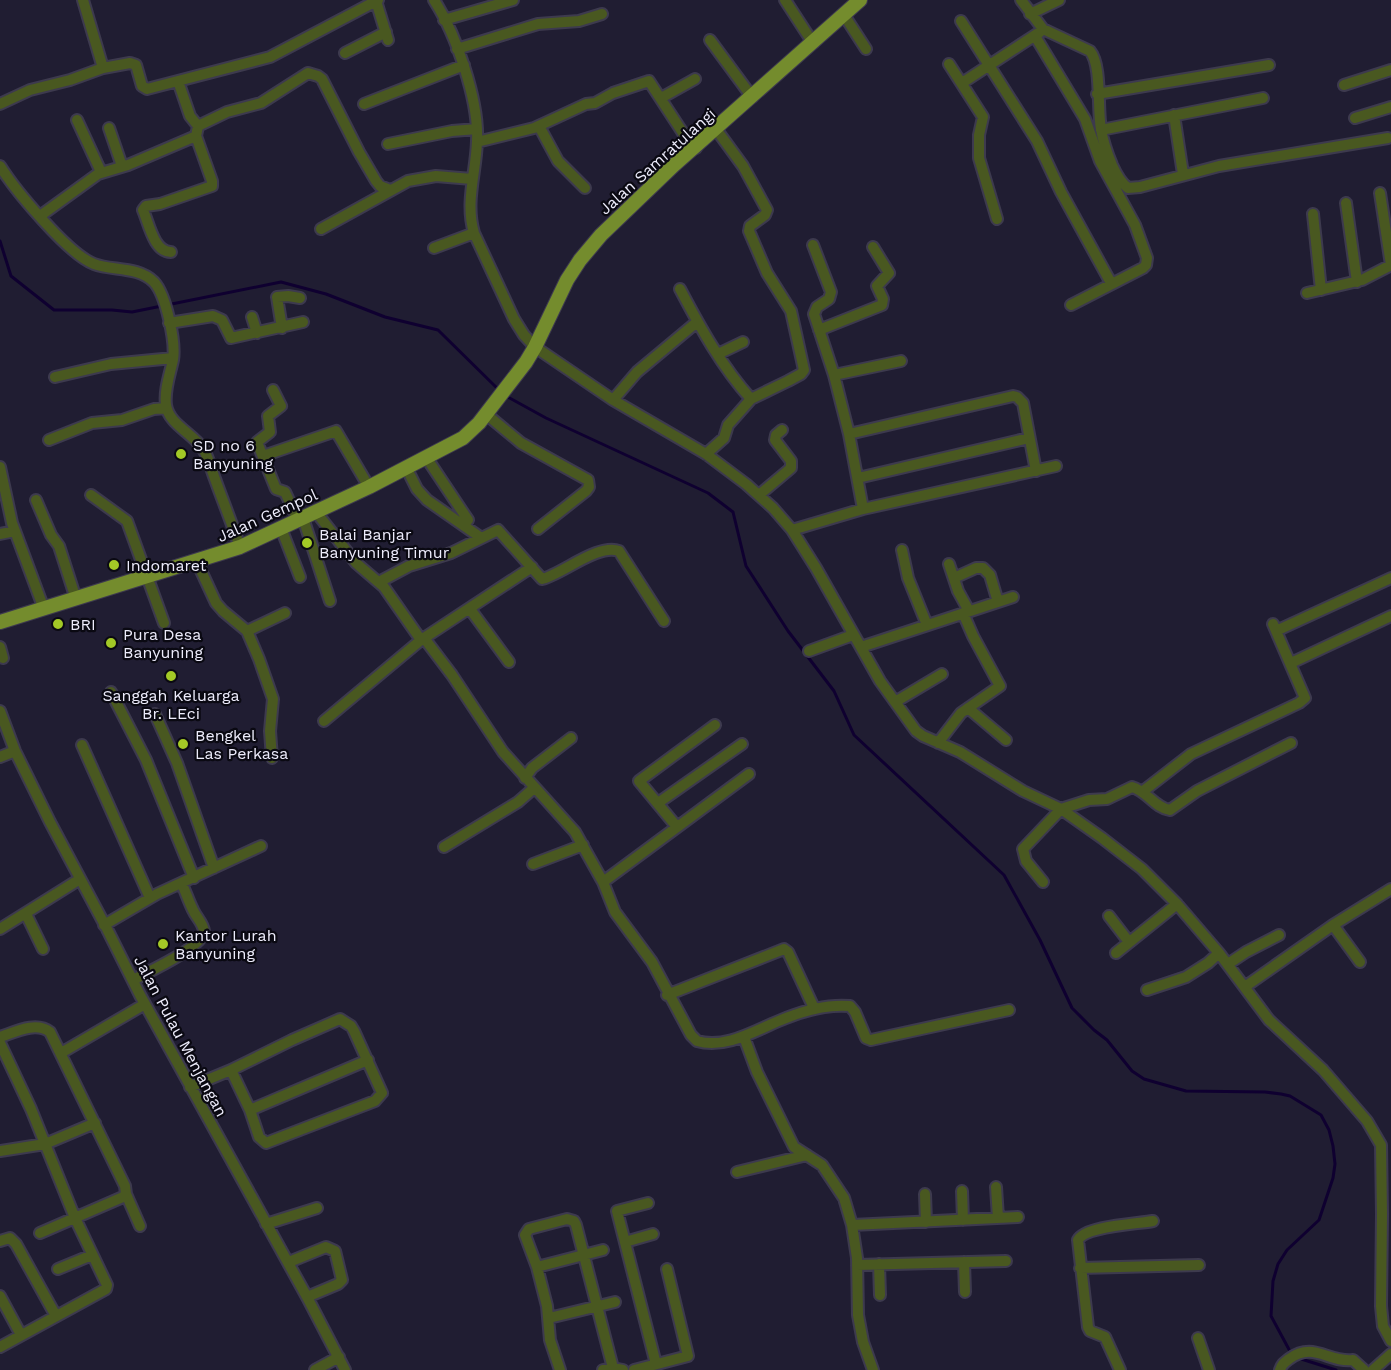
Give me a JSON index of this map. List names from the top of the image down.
{
  "streets": {
    "main road": ["Jalan Samratulangi", "Jalan Gempol"],
    "street": ["Jalan Pulau Menjangan"]
  },
  "crossings": [
    ["Jalan Samratulangi", "Jalan Gempol"]
  ],
  "places": [
    "SD no 6 Banyuning",
    "Balai Banjar Banyuning Timur",
    "Indomaret",
    "BRI",
    "Pura Desa Banyuning",
    "Sanggah Keluarga Br. LEci",
    "Bengkel Las Perkasa",
    "Kantor Lurah Banyuning"
  ]
}
